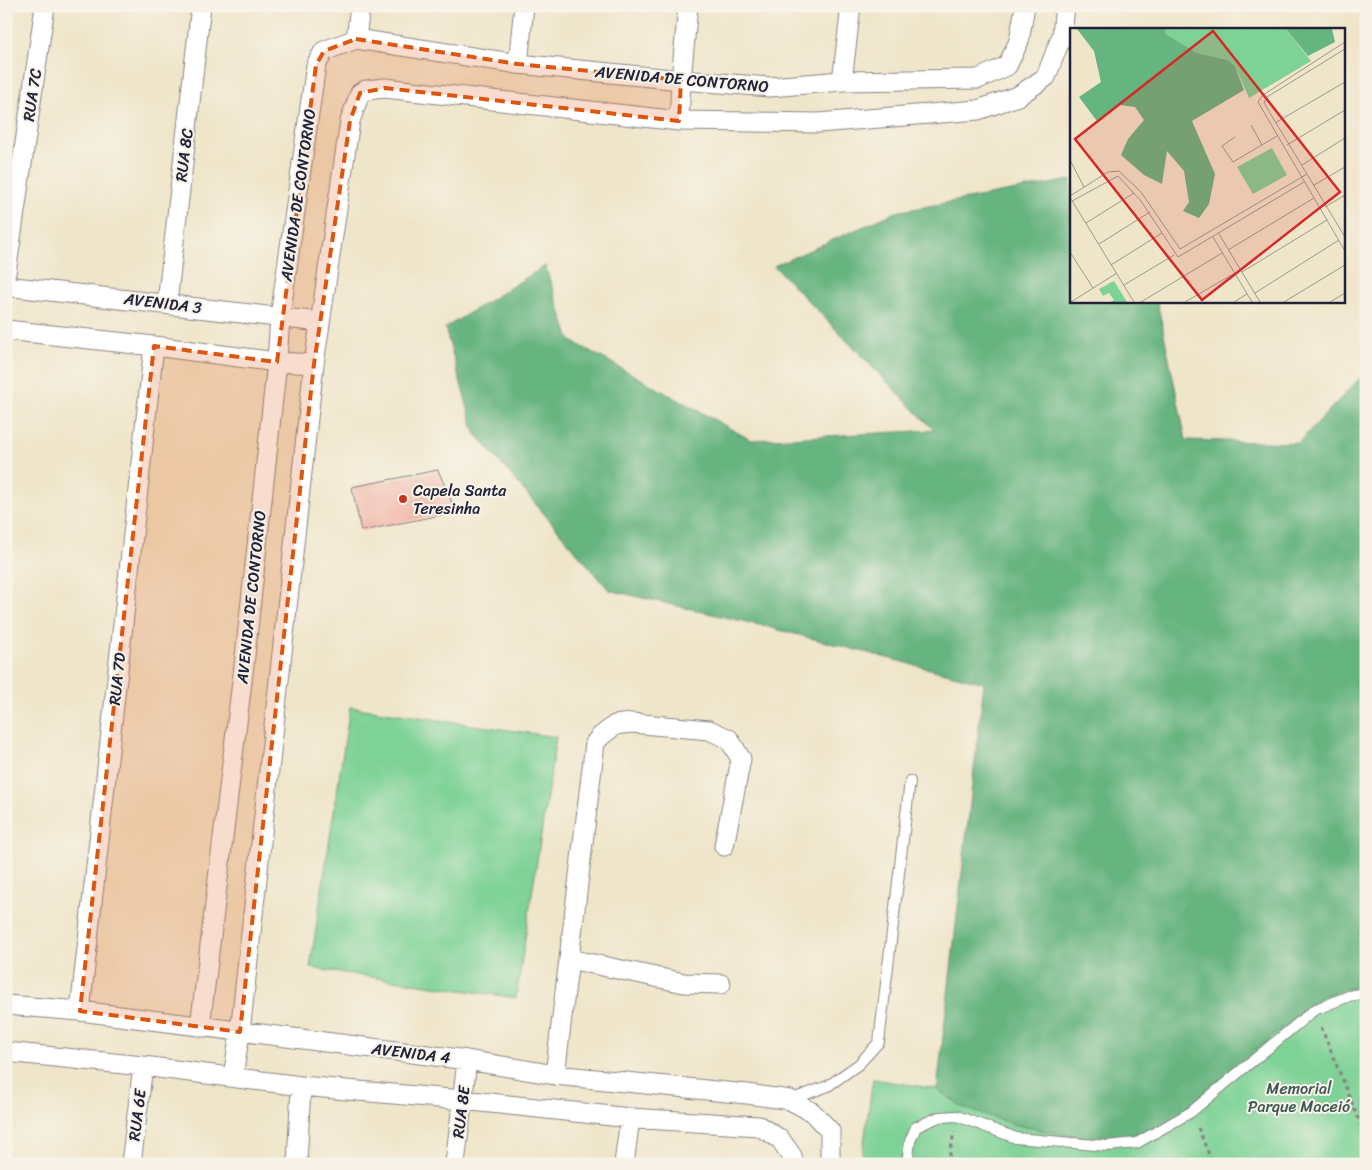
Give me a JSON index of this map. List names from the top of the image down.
{
  "streets": {
    "street": [
      "AVENIDA DE CONTORNO",
      "RUA 7C",
      "RUA 8C",
      "AVENIDA 3",
      "RUA 7D",
      "AVENIDA 4",
      "RUA 8E",
      "RUA 6E"
    ]
  },
  "crossings": [
    ["AVENIDA DE CONTORNO", "AVENIDA 3"],
    ["AVENIDA DE CONTORNO", "AVENIDA 4"],
    ["RUA 8C", "AVENIDA 3"],
    ["RUA 7D", "AVENIDA 4"],
    ["AVENIDA 4", "RUA 8E"]
  ],
  "parks": ["Memorial Parque Maceió"],
  "places": ["Capela Santa Teresinha"]
}
